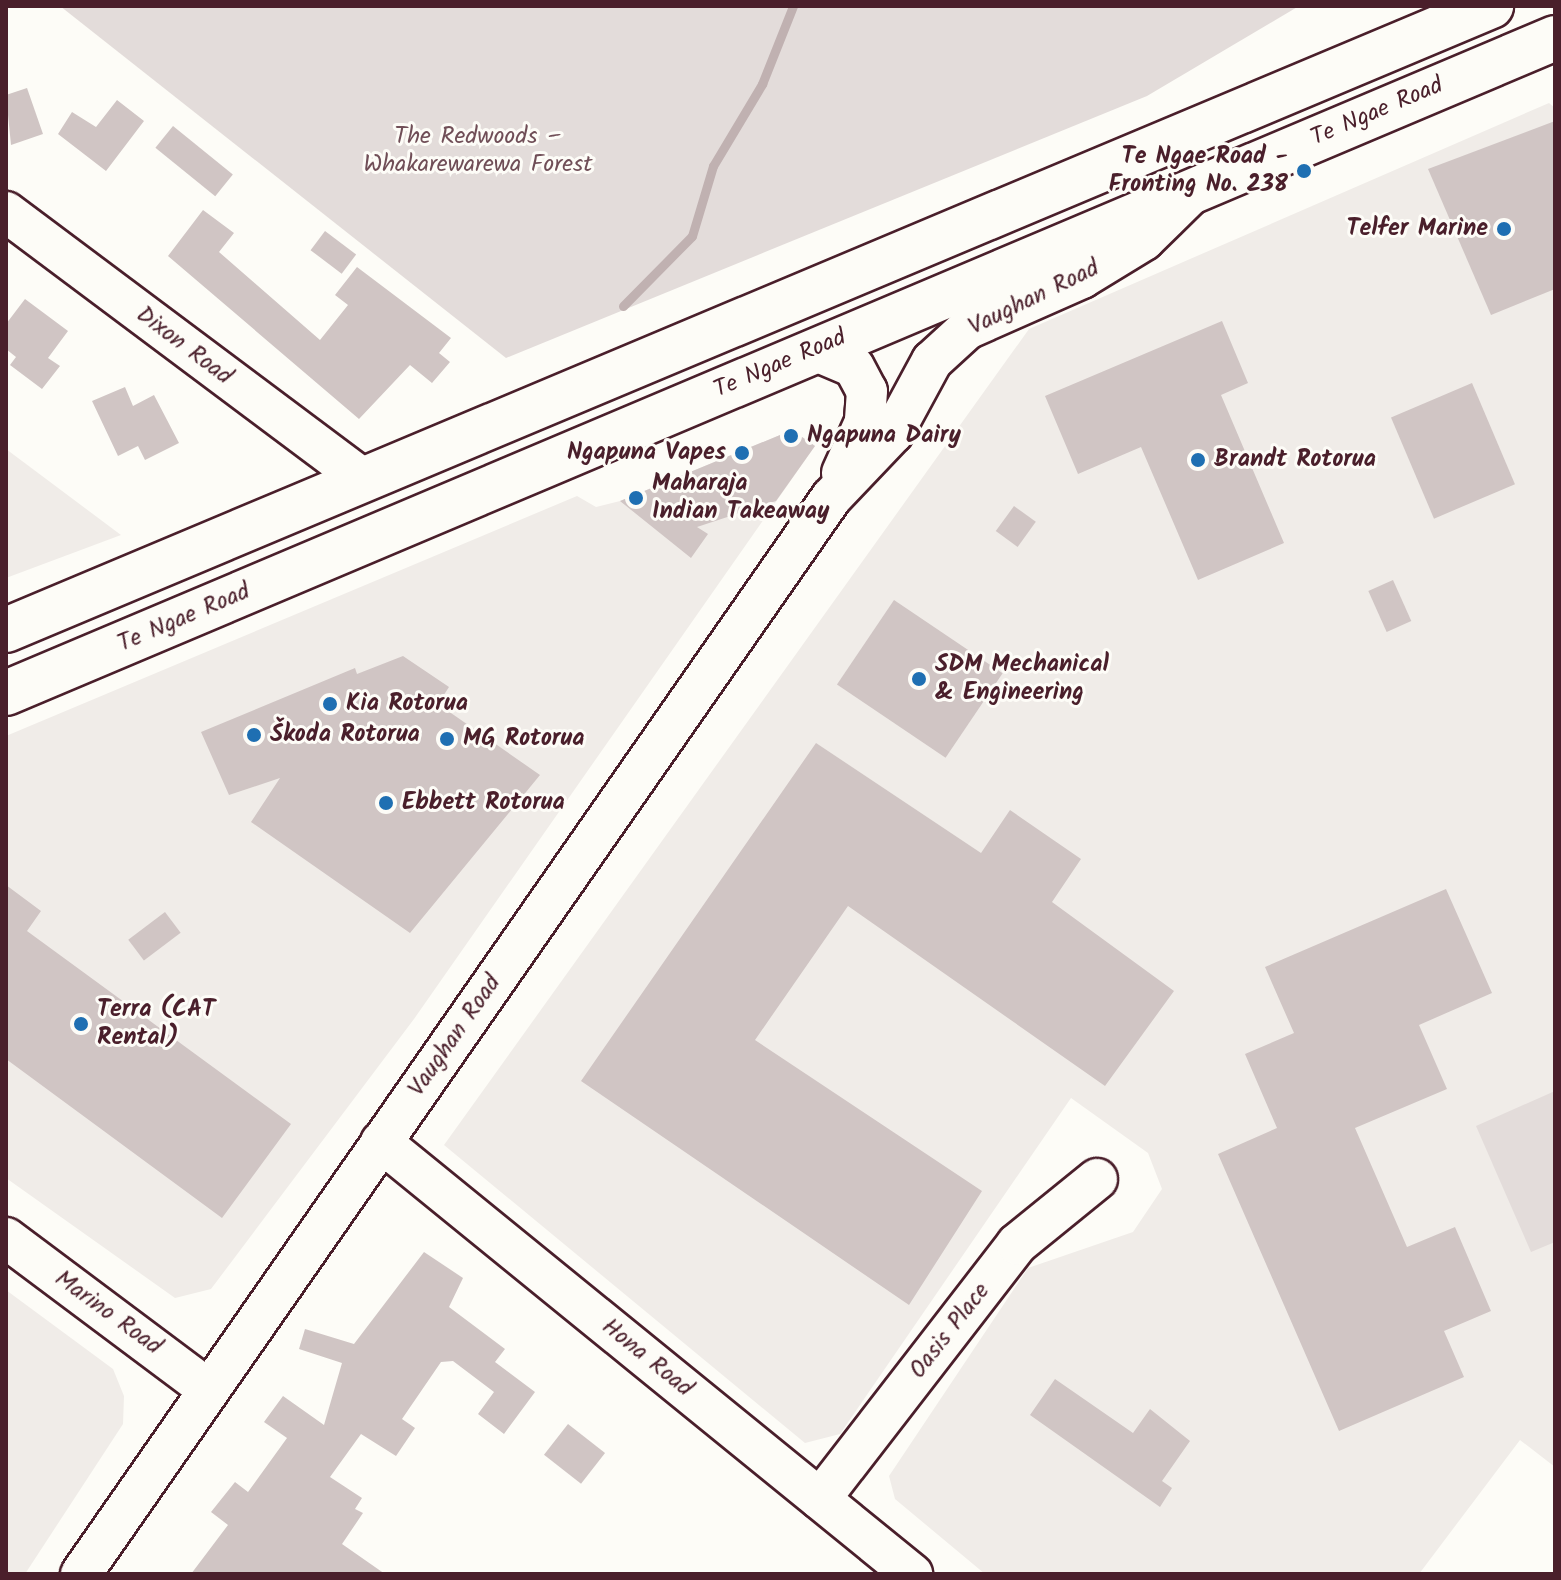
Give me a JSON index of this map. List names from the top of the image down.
{
  "streets": {
    "highway": ["Te Ngae Road"],
    "street": [
      "Vaughan Road",
      "Dixon Road",
      "Marino Road",
      "Oasis Place",
      "Hona Road"
    ]
  },
  "crossings": [
    ["Te Ngae Road", "Vaughan Road"],
    ["Vaughan Road", "Marino Road"],
    ["Vaughan Road", "Hona Road"],
    ["Oasis Place", "Hona Road"]
  ],
  "parks": ["The Redwoods – Whakarewarewa Forest"],
  "places": [
    "Te Ngae Road - Fronting No. 238",
    "Telfer Marine",
    "Ngapuna Dairy",
    "Ngapuna Vapes",
    "Brandt Rotorua",
    "Maharaja Indian Takeaway",
    "SDM Mechanical & Engineering",
    "Kia Rotorua",
    "Škoda Rotorua",
    "MG Rotorua",
    "Ebbett Rotorua",
    "Terra (CAT Rental)"
  ]
}
